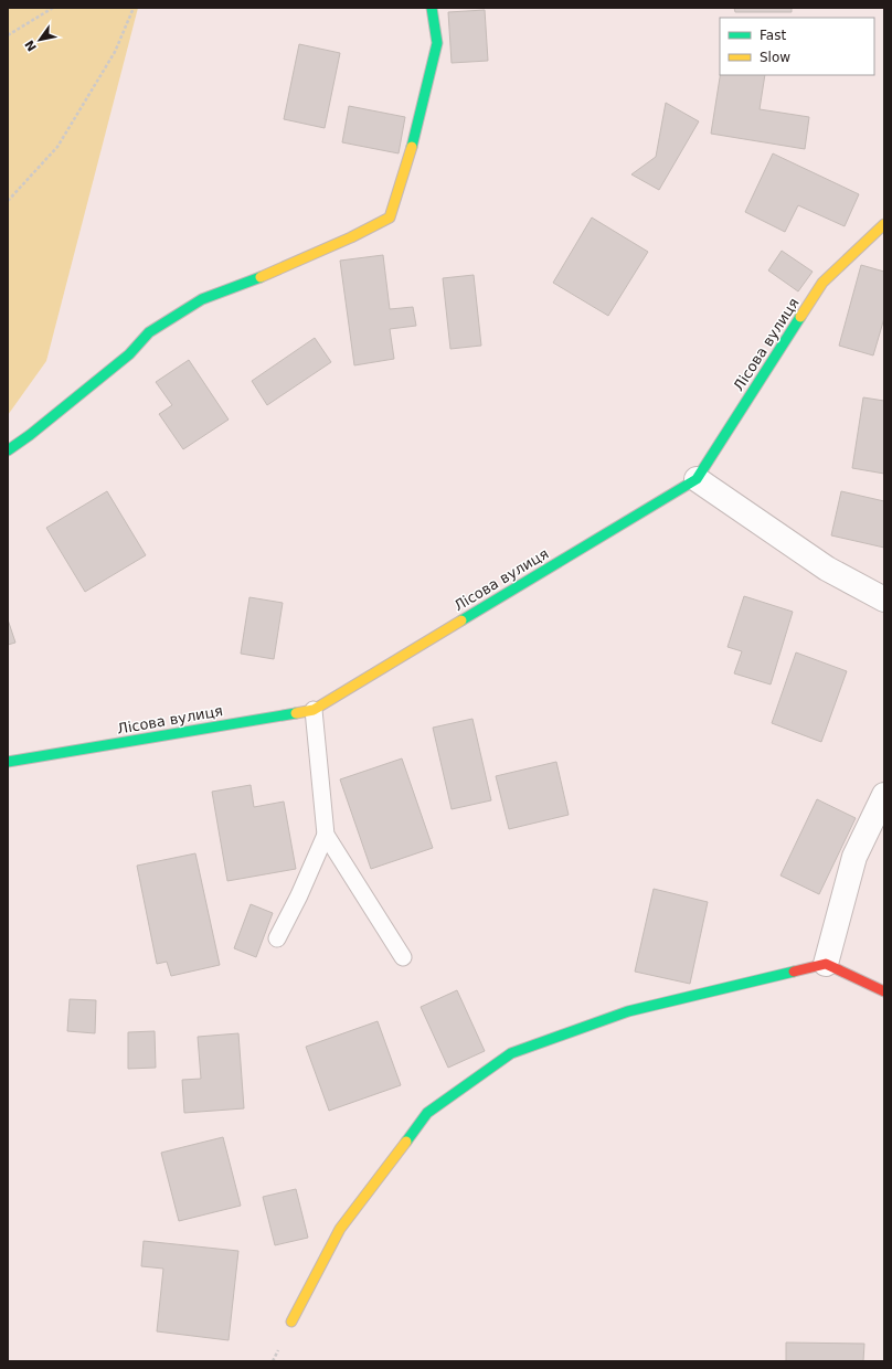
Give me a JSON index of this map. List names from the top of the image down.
{
  "streets": {
    "street": ["Лісова вулиця"]
  },
  "legend": ["Fast", "Slow"],
  "north": "bottom left"
}
